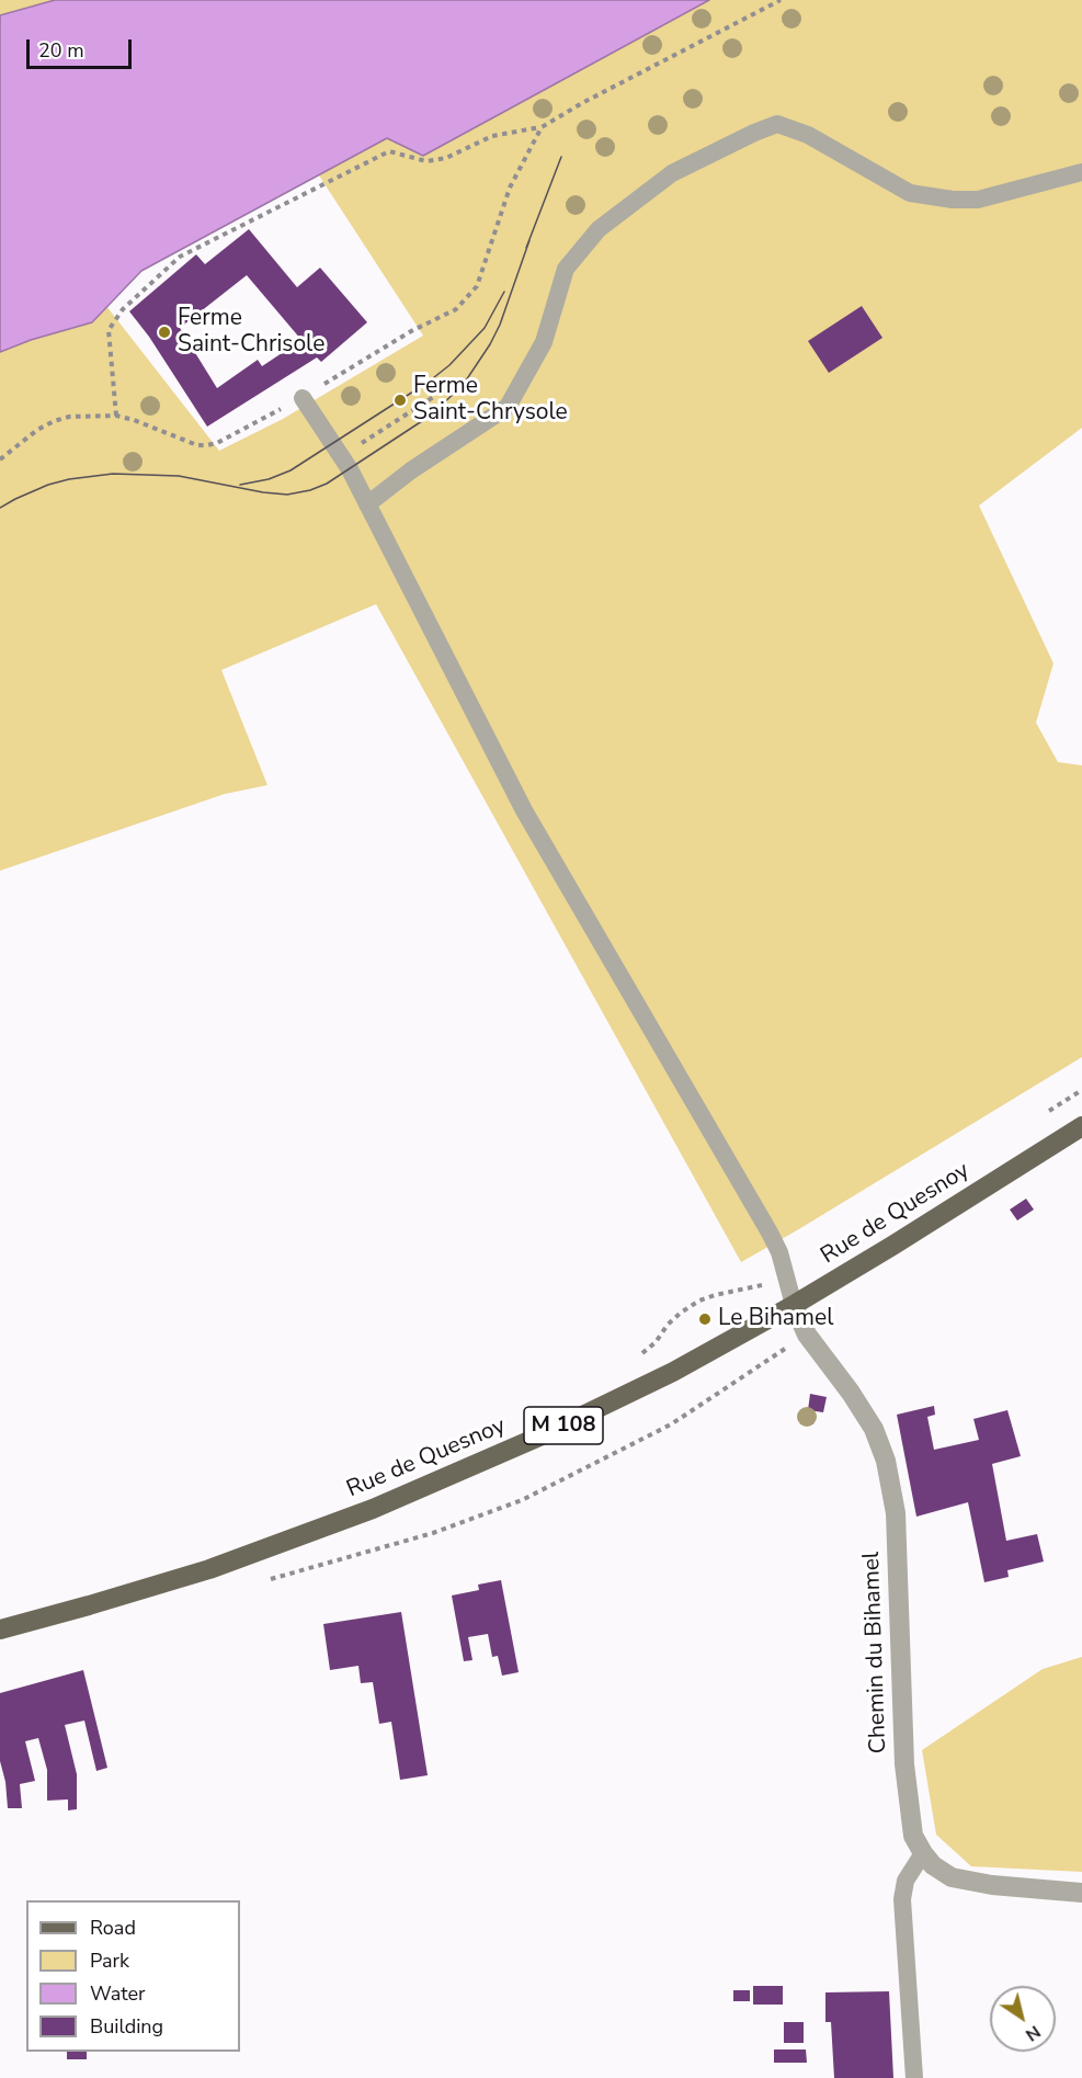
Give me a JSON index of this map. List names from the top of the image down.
{
  "streets": {
    "main road": ["Rue de Quesnoy", "M 108"],
    "street": ["Chemin du Bihamel"]
  },
  "crossings": [
    ["Rue de Quesnoy", "Chemin du Bihamel"]
  ],
  "places": ["Ferme Saint-Chrisole", "Ferme Saint-Chrysole", "Le Bihamel"],
  "legend": [
    "Road",
    "Park",
    "Water",
    "Building"
  ],
  "scale_bar": "20 m",
  "north": "bottom right"
}
